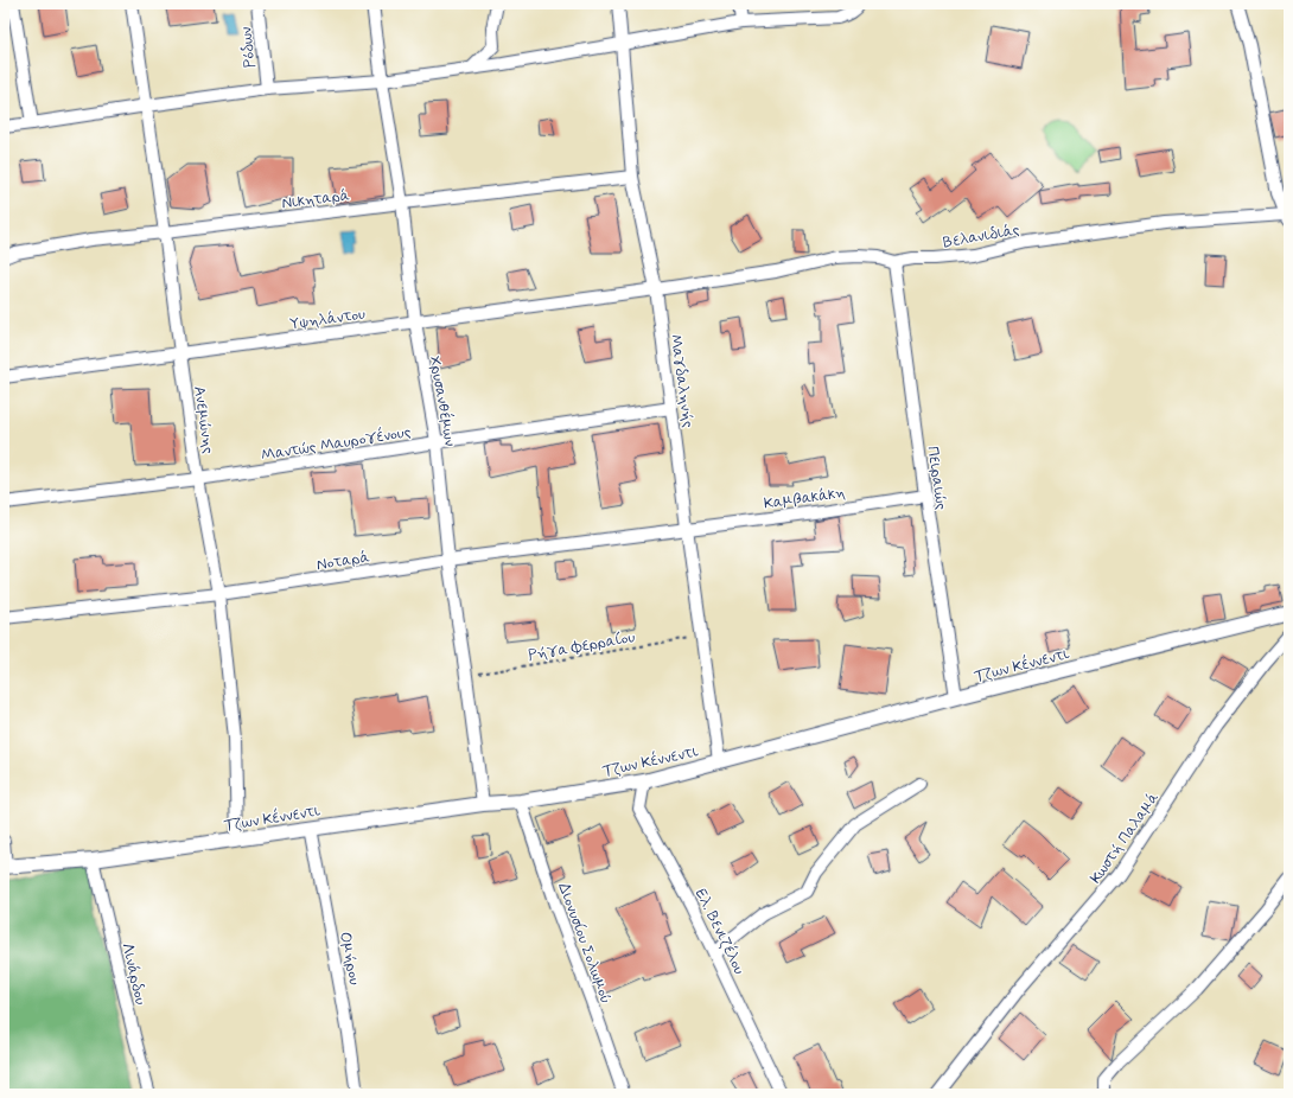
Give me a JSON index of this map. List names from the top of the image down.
{
  "streets": {
    "street": [
      "Ρόδων",
      "Νικηταρά",
      "Βελανιδιάς",
      "Υψηλάντου",
      "Μαγδαληνής",
      "Χρυσανθέμων",
      "Ανεμώνης",
      "Μαντώς Μαυρογένους",
      "Πειραιώς",
      "Καμβακάκη",
      "Νοταρά",
      "Τζων Κέννεντι",
      "Κωστή Παλαμά",
      "Ελ. Βενιζέλου",
      "Διονυσίου Σολωμού",
      "Ομήρου",
      "Λινάρδου"
    ],
    "path": ["Ρήγα Φερραίου"]
  },
  "crossings": [
    ["Νικηταρά", "Μαγδαληνής"],
    ["Νικηταρά", "Χρυσανθέμων"],
    ["Νικηταρά", "Ανεμώνης"],
    ["Βελανιδιάς", "Υψηλάντου"],
    ["Βελανιδιάς", "Μαγδαληνής"],
    ["Βελανιδιάς", "Πειραιώς"],
    ["Υψηλάντου", "Μαγδαληνής"],
    ["Υψηλάντου", "Χρυσανθέμων"],
    ["Υψηλάντου", "Ανεμώνης"],
    ["Μαγδαληνής", "Μαντώς Μαυρογένους"],
    ["Μαγδαληνής", "Καμβακάκη"],
    ["Μαγδαληνής", "Νοταρά"],
    ["Μαγδαληνής", "Ρήγα Φερραίου"],
    ["Μαγδαληνής", "Τζων Κέννεντι"],
    ["Χρυσανθέμων", "Μαντώς Μαυρογένους"],
    ["Χρυσανθέμων", "Νοταρά"],
    ["Χρυσανθέμων", "Ρήγα Φερραίου"],
    ["Χρυσανθέμων", "Τζων Κέννεντι"],
    ["Ανεμώνης", "Μαντώς Μαυρογένους"],
    ["Ανεμώνης", "Νοταρά"],
    ["Ανεμώνης", "Τζων Κέννεντι"],
    ["Πειραιώς", "Καμβακάκη"],
    ["Πειραιώς", "Τζων Κέννεντι"],
    ["Καμβακάκη", "Νοταρά"],
    ["Τζων Κέννεντι", "Ελ. Βενιζέλου"],
    ["Τζων Κέννεντι", "Διονυσίου Σολωμού"],
    ["Τζων Κέννεντι", "Ομήρου"],
    ["Τζων Κέννεντι", "Λινάρδου"]
  ]
}
